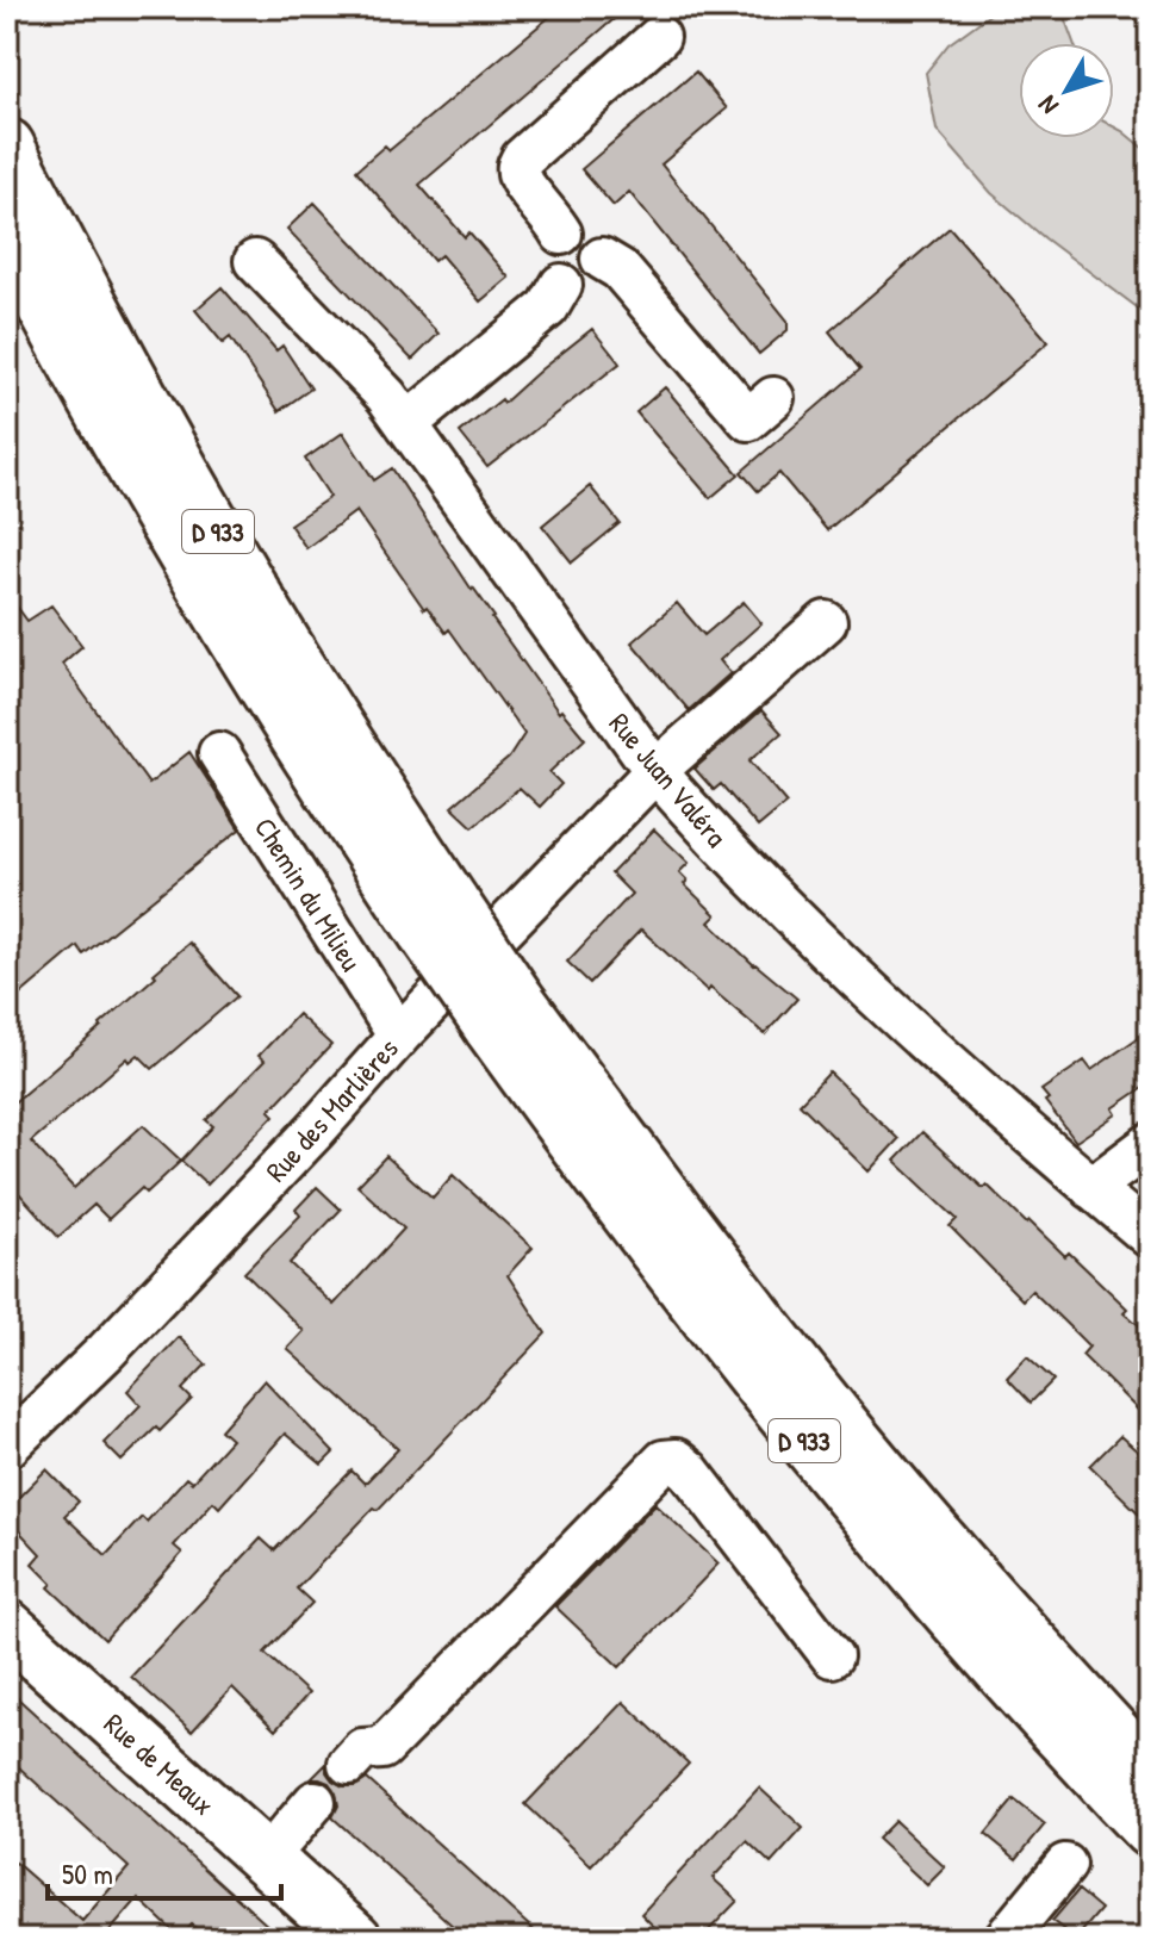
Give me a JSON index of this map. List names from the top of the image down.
{
  "streets": {
    "main road": ["D 933", "Rue de Meaux"],
    "street": ["Rue Juan Valéra", "Chemin du Milieu", "Rue des Marlières"]
  },
  "crossings": [
    ["Rue Juan Valéra", "Rue des Marlières"],
    ["Chemin du Milieu", "Rue des Marlières"]
  ],
  "scale_bar": "50 m",
  "north": "bottom left"
}
